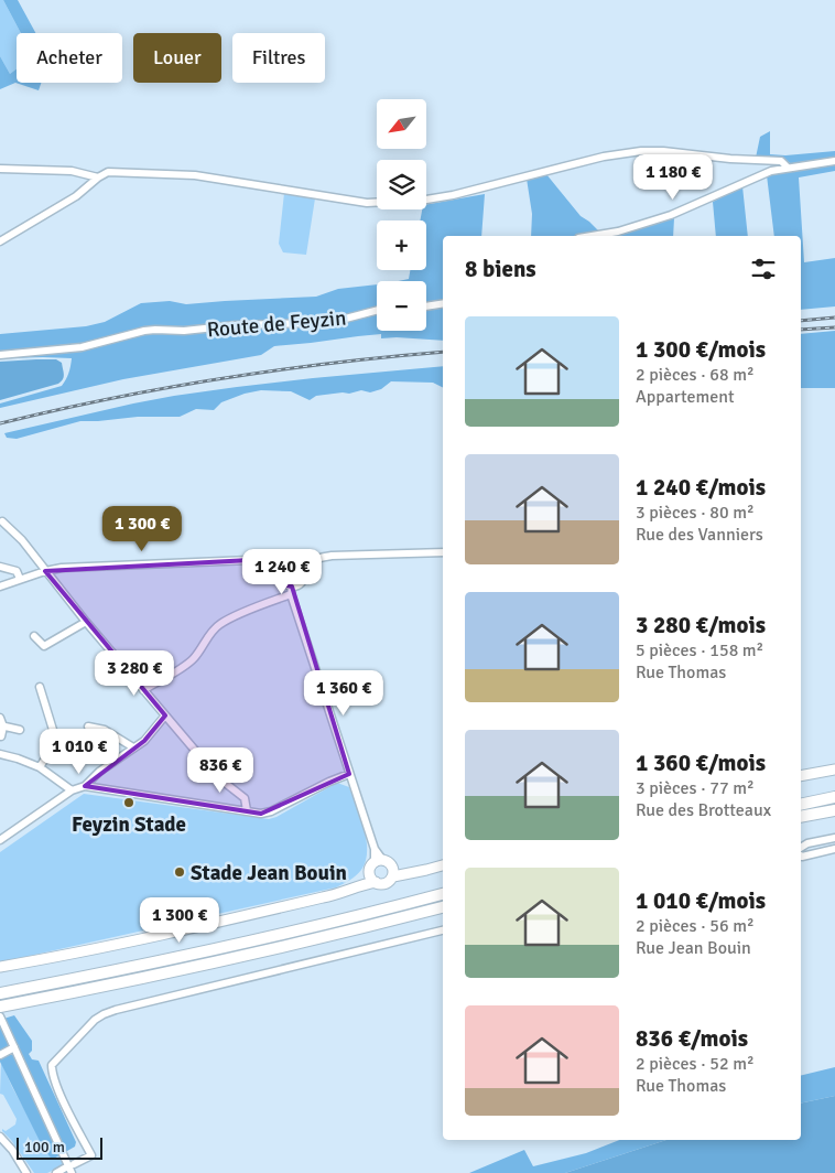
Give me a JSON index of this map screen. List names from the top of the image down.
{
  "streets": {
    "street": ["Route de Feyzin"]
  },
  "places": ["Feyzin Stade", "Stade Jean Bouin"],
  "scale_bar": "100 m",
  "north": "bottom left",
  "page": {
    "chip": ["Acheter", "Louer", "Filtres"],
    "map_buttons": ["+", "−"],
    "price": [
      "1 180 €",
      "1 300 €",
      "1 240 €",
      "3 280 €",
      "1 360 €",
      "1 010 €",
      "836 €",
      "1 300 €"
    ],
    "heading": "8 biens",
    "list": [
      {
        "name": "1 300 €/mois",
        "note": "2 pièces · 68 m² · Appartement"
      },
      {
        "name": "1 240 €/mois",
        "note": "3 pièces · 80 m² · Rue des Vanniers"
      },
      {
        "name": "3 280 €/mois",
        "note": "5 pièces · 158 m² · Rue Thomas"
      },
      {
        "name": "1 360 €/mois",
        "note": "3 pièces · 77 m² · Rue des Brotteaux"
      },
      {
        "name": "1 010 €/mois",
        "note": "2 pièces · 56 m² · Rue Jean Bouin"
      },
      {
        "name": "836 €/mois",
        "note": "2 pièces · 52 m² · Rue Thomas"
      }
    ],
    "scale": "100 m"
  }
}
